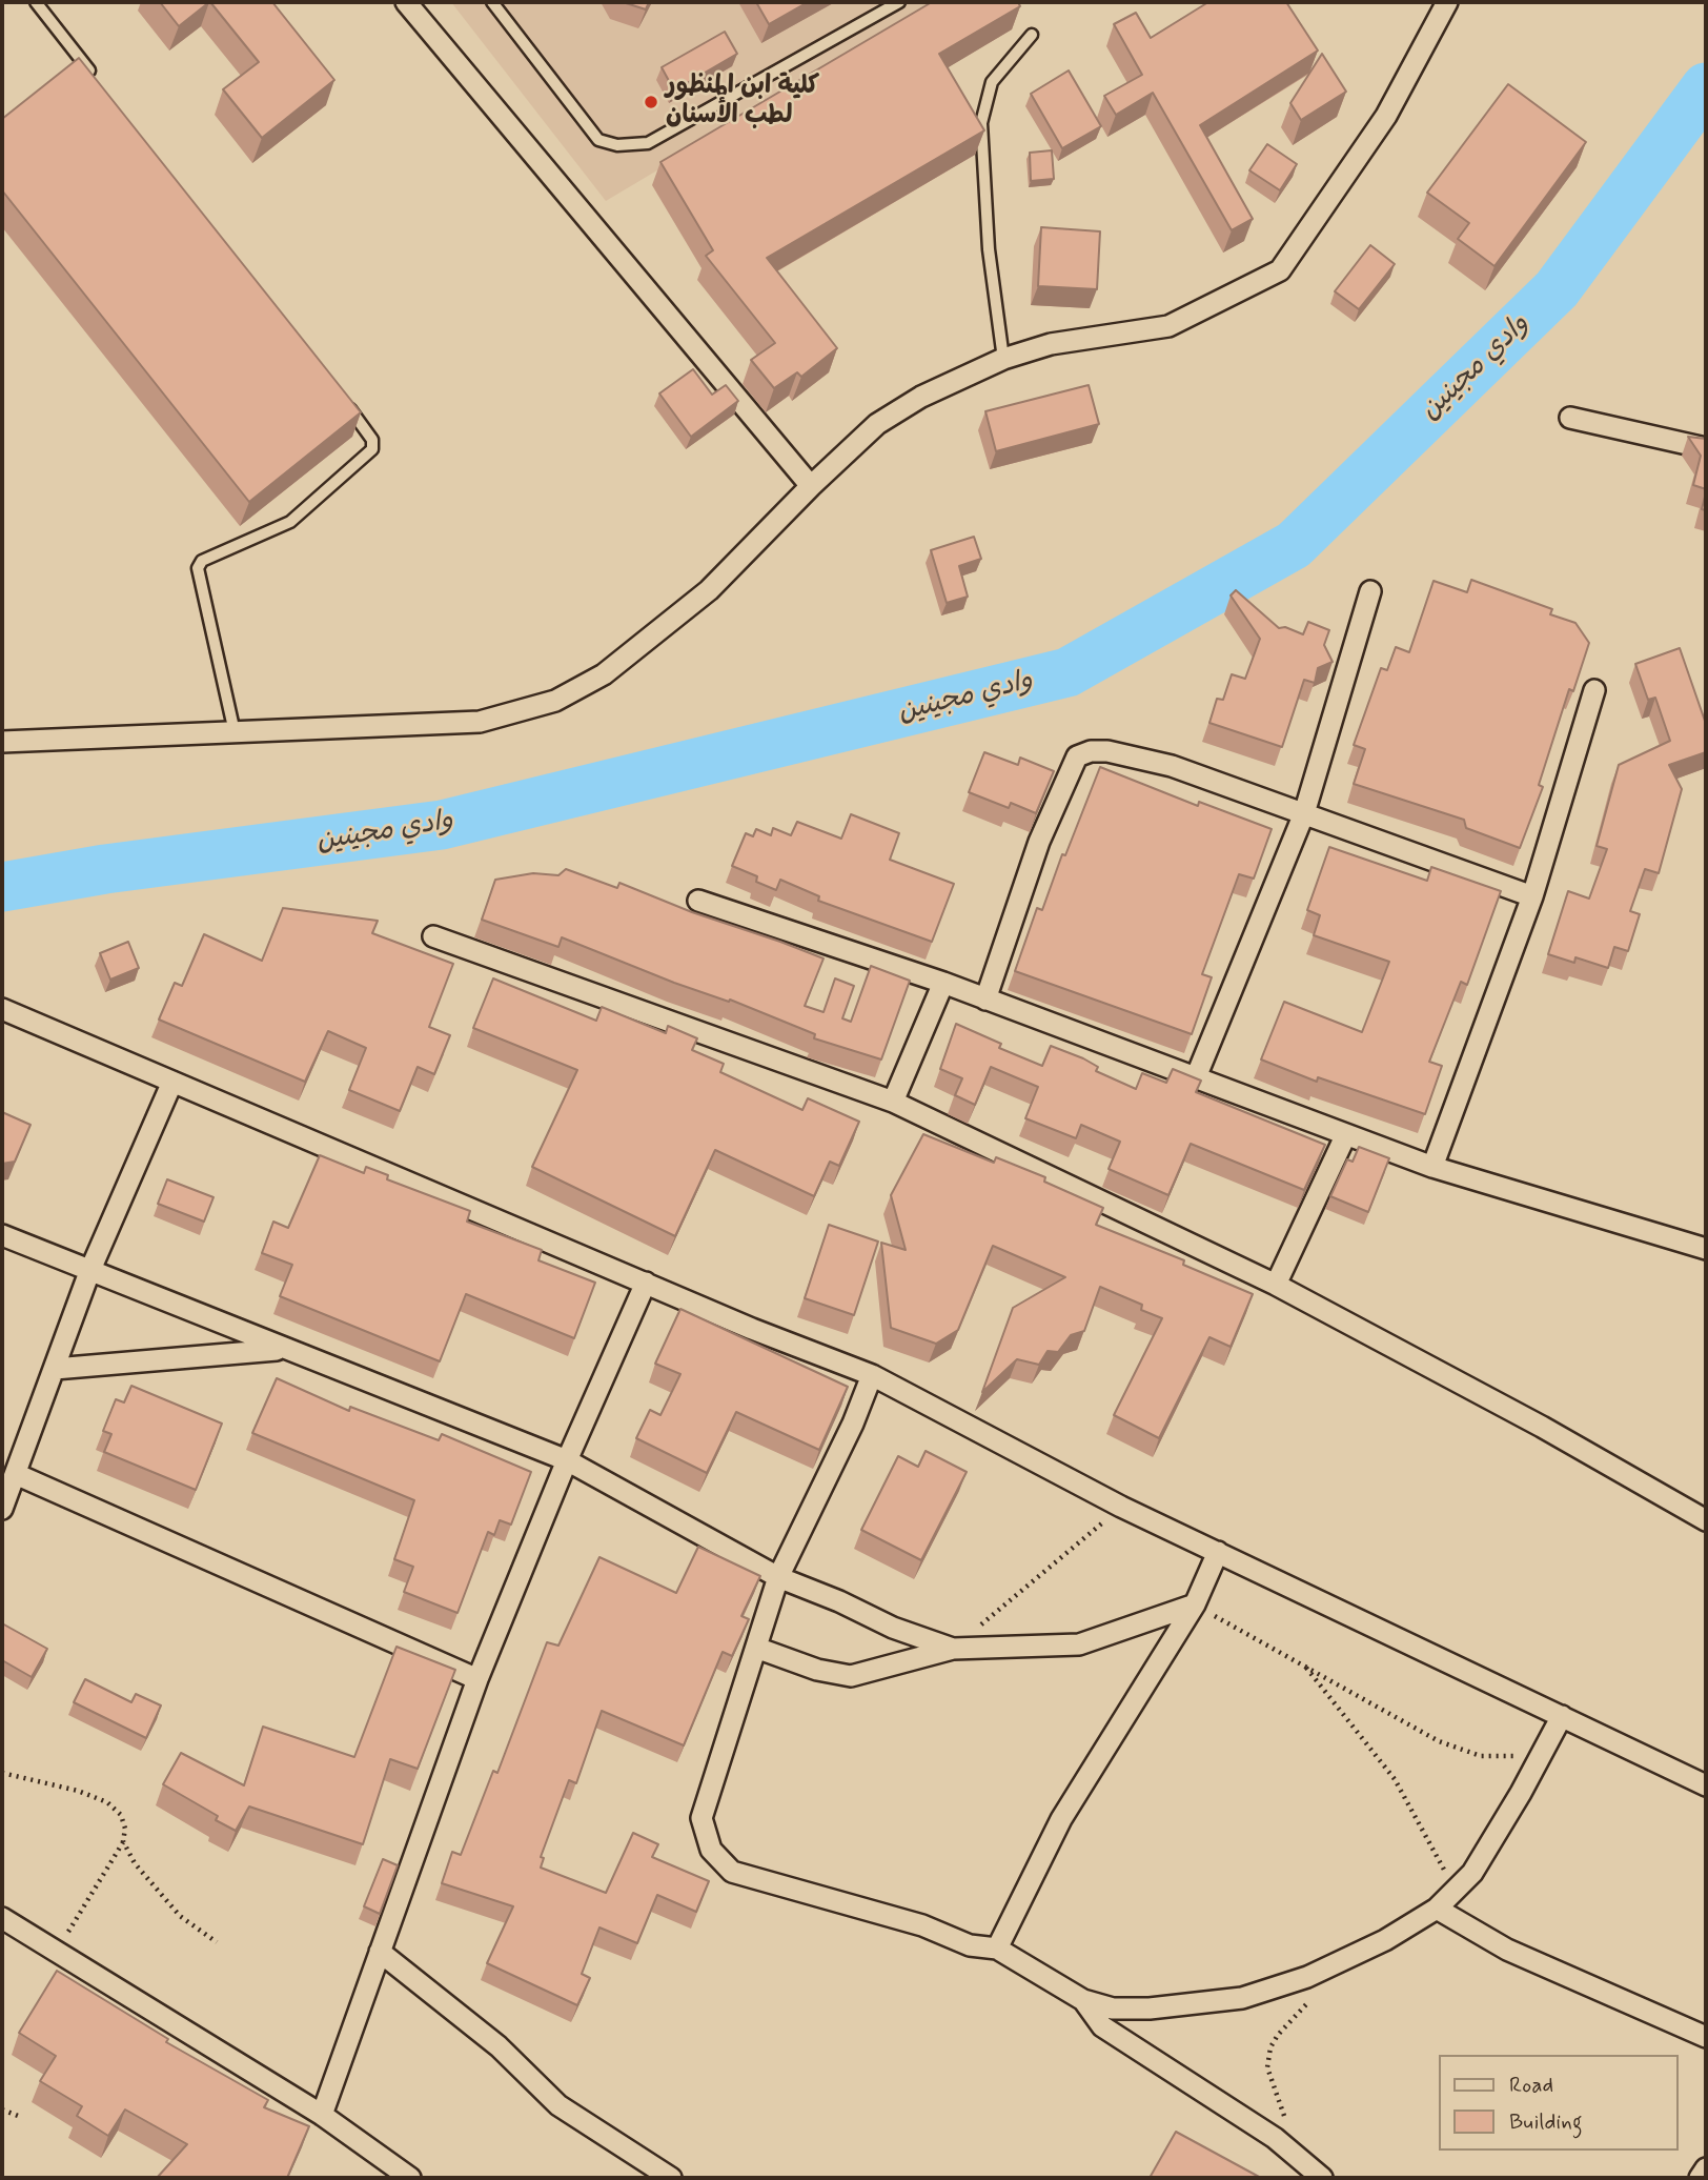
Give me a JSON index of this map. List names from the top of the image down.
{
  "water": ["وادي مجينين"],
  "places": ["كلية ابن المنظور لطب الأسنان"],
  "legend": ["Road", "Building"]
}
